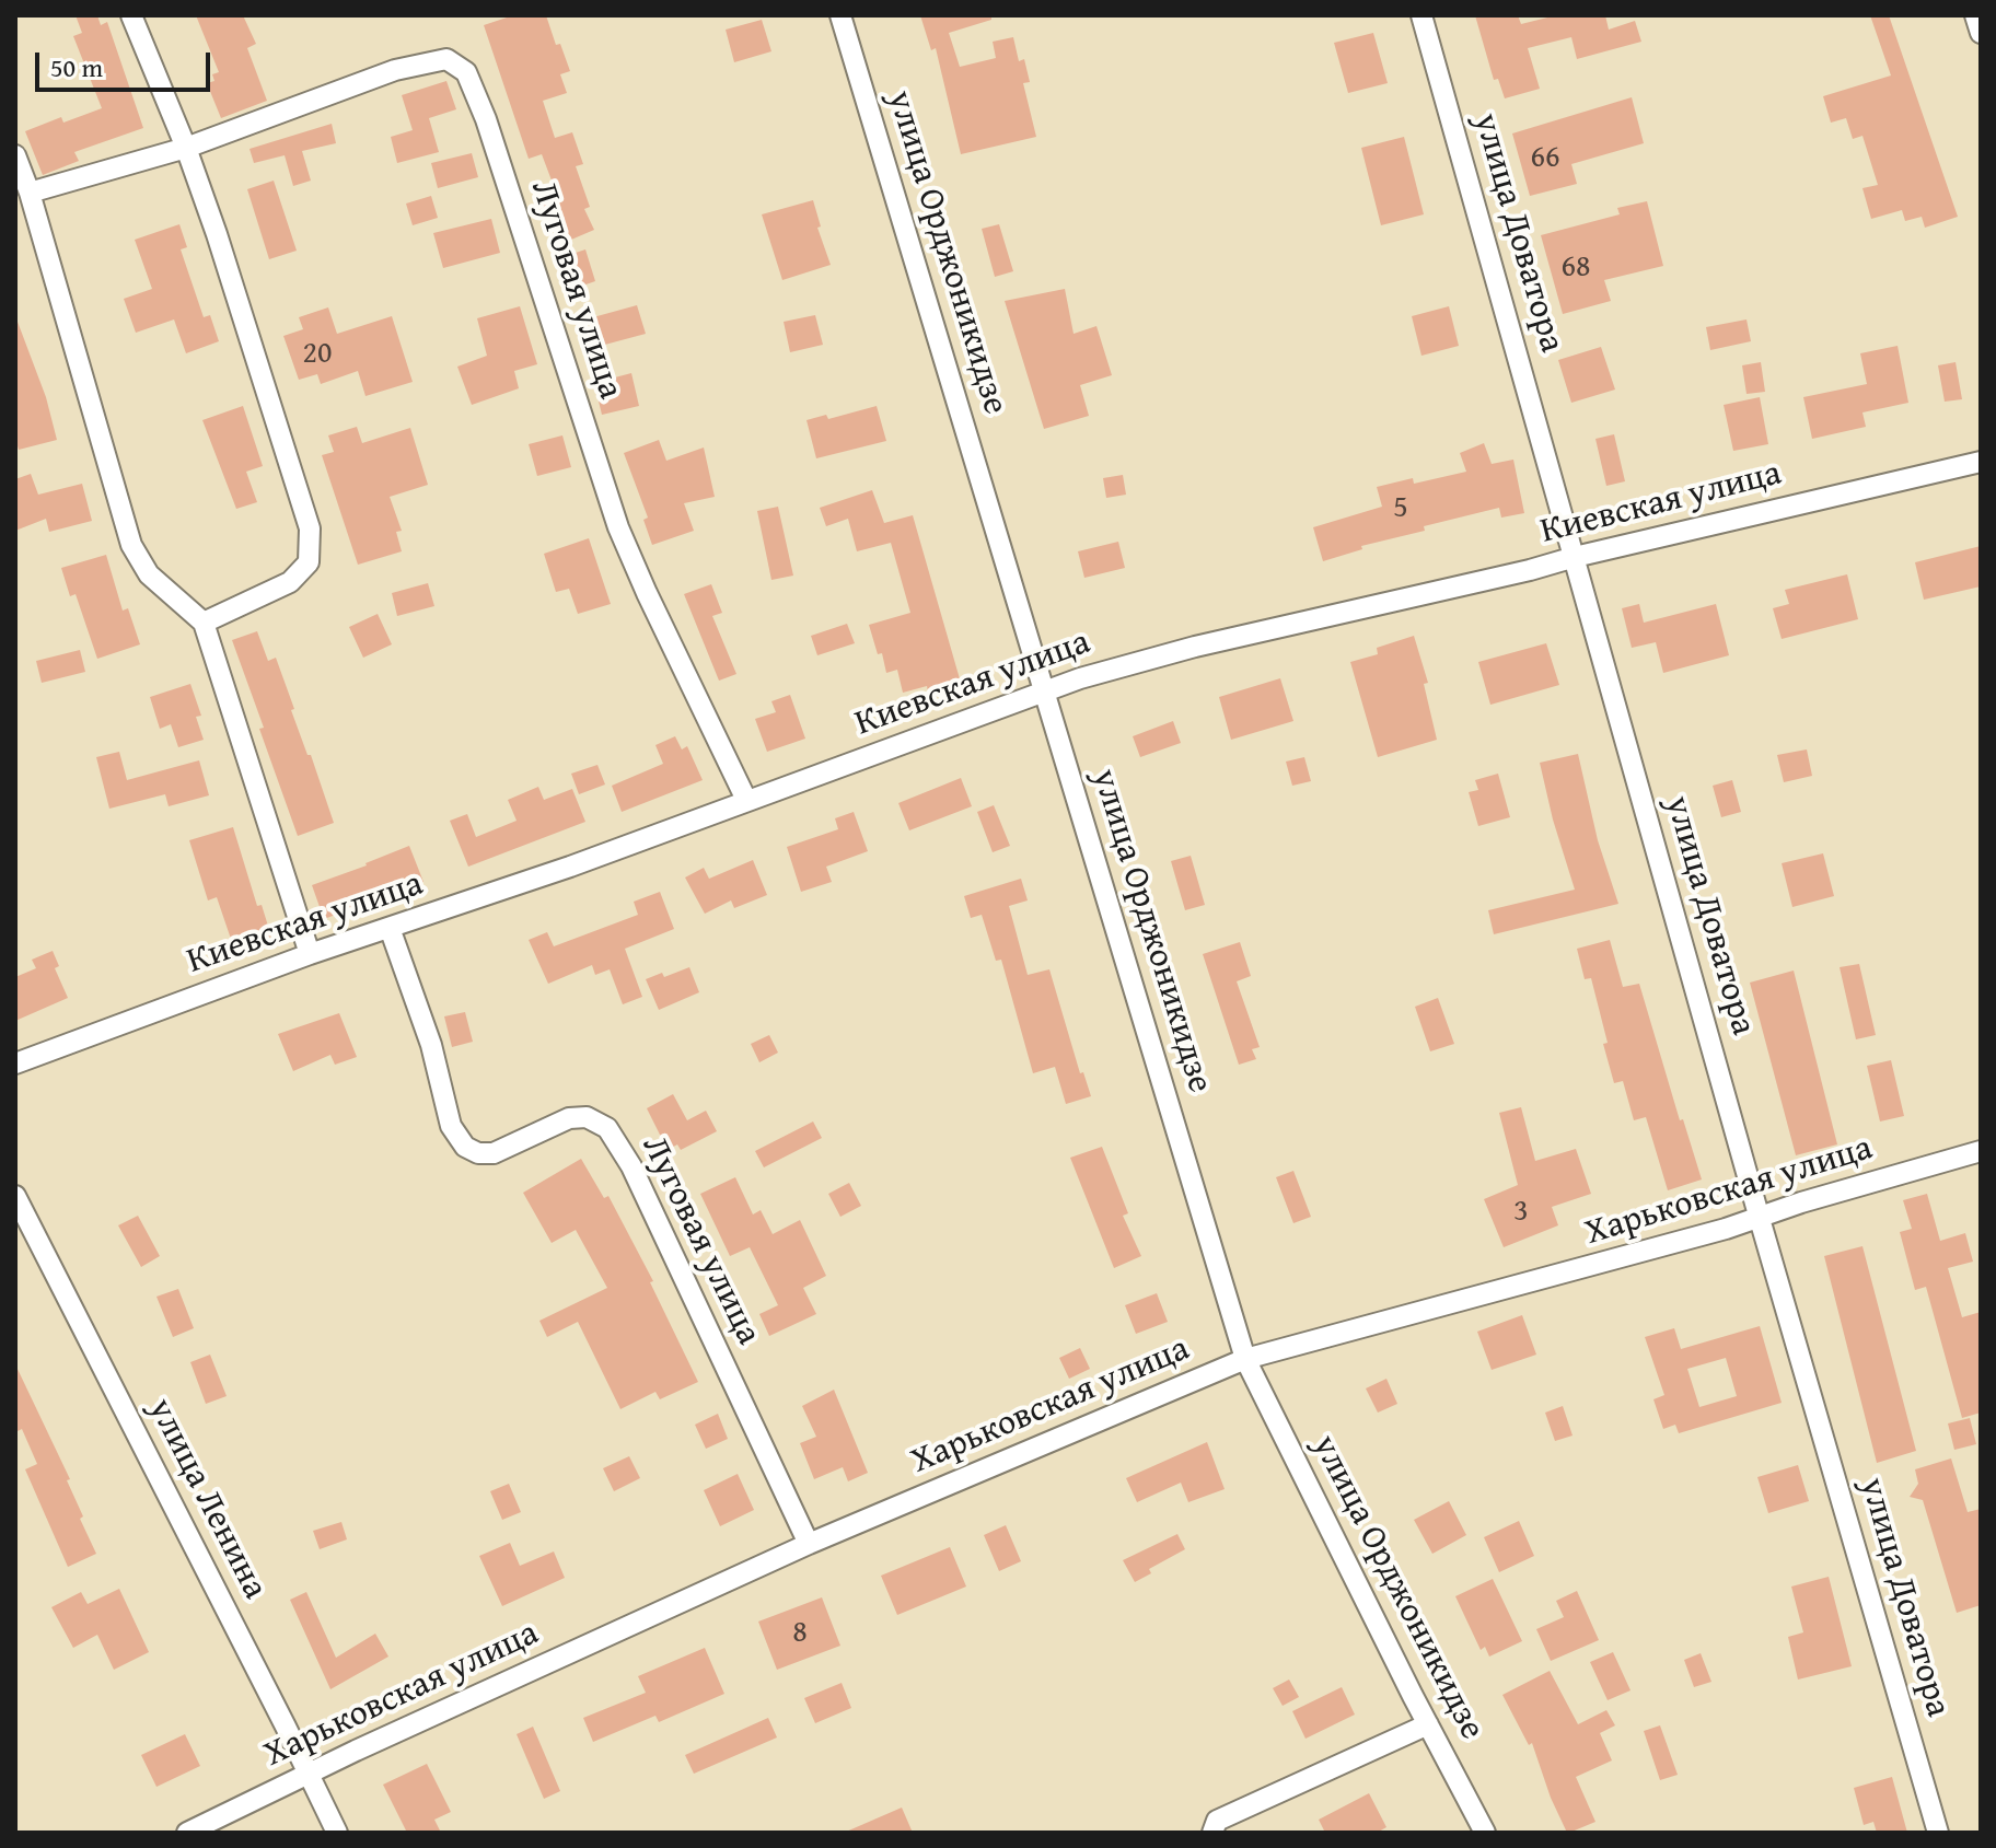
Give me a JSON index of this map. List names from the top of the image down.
{
  "streets": {
    "street": [
      "улица Доватора",
      "улица Орджоникидзе",
      "Луговая улица",
      "Киевская улица",
      "Харьковская улица",
      "улица Ленина"
    ]
  },
  "crossings": [
    ["улица Доватора", "Киевская улица"],
    ["улица Доватора", "Харьковская улица"],
    ["улица Орджоникидзе", "Киевская улица"],
    ["улица Орджоникидзе", "Харьковская улица"],
    ["Луговая улица", "Киевская улица"],
    ["Луговая улица", "Харьковская улица"],
    ["Харьковская улица", "улица Ленина"]
  ],
  "house_numbers": [
    "66",
    "68",
    "20",
    "5",
    "3",
    "8"
  ],
  "scale_bar": "50 m"
}
